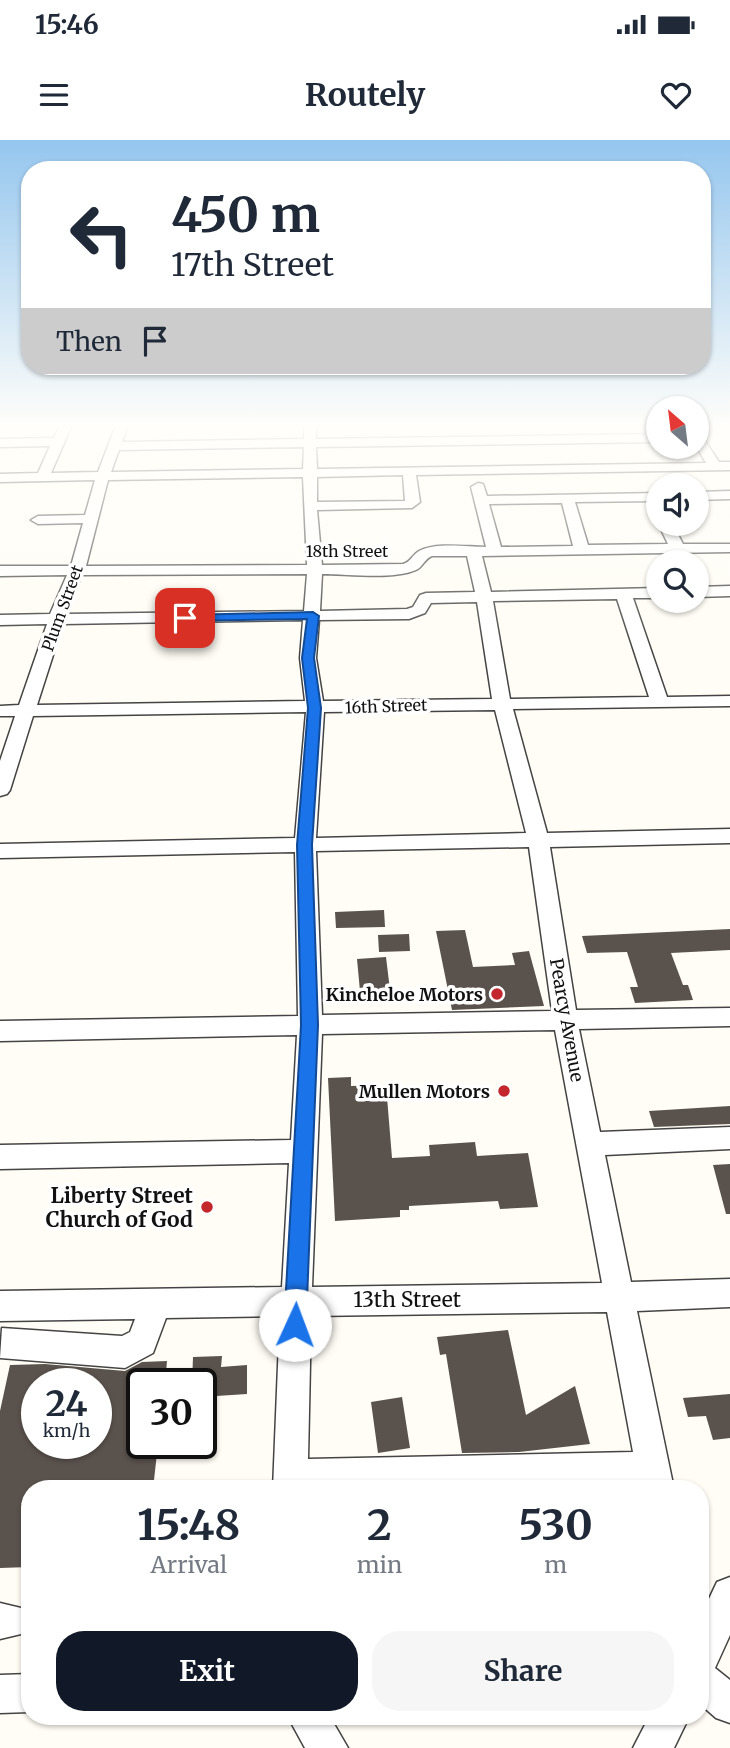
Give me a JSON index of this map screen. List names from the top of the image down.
{
  "streets": {
    "street": [
      "18th Street",
      "Plum Street",
      "16th Street",
      "Pearcy Avenue",
      "13th Street"
    ]
  },
  "crossings": [
    ["18th Street", "Plum Street"],
    ["18th Street", "Pearcy Avenue"],
    ["Plum Street", "16th Street"],
    ["16th Street", "Pearcy Avenue"],
    ["Pearcy Avenue", "13th Street"]
  ],
  "places": ["Kincheloe Motors", "Mullen Motors", "Liberty Street Church of God"],
  "north": "top left",
  "page": {
    "status": "15:46",
    "header": "Routely",
    "turn": ["450 m", "17th Street"],
    "then": "Then",
    "speed": "24 km/h",
    "limit": "30",
    "eta": [
      "15:48",
      "Arrival",
      "2",
      "min",
      "530",
      "m"
    ],
    "buttons": ["Exit", "Share"]
  }
}
